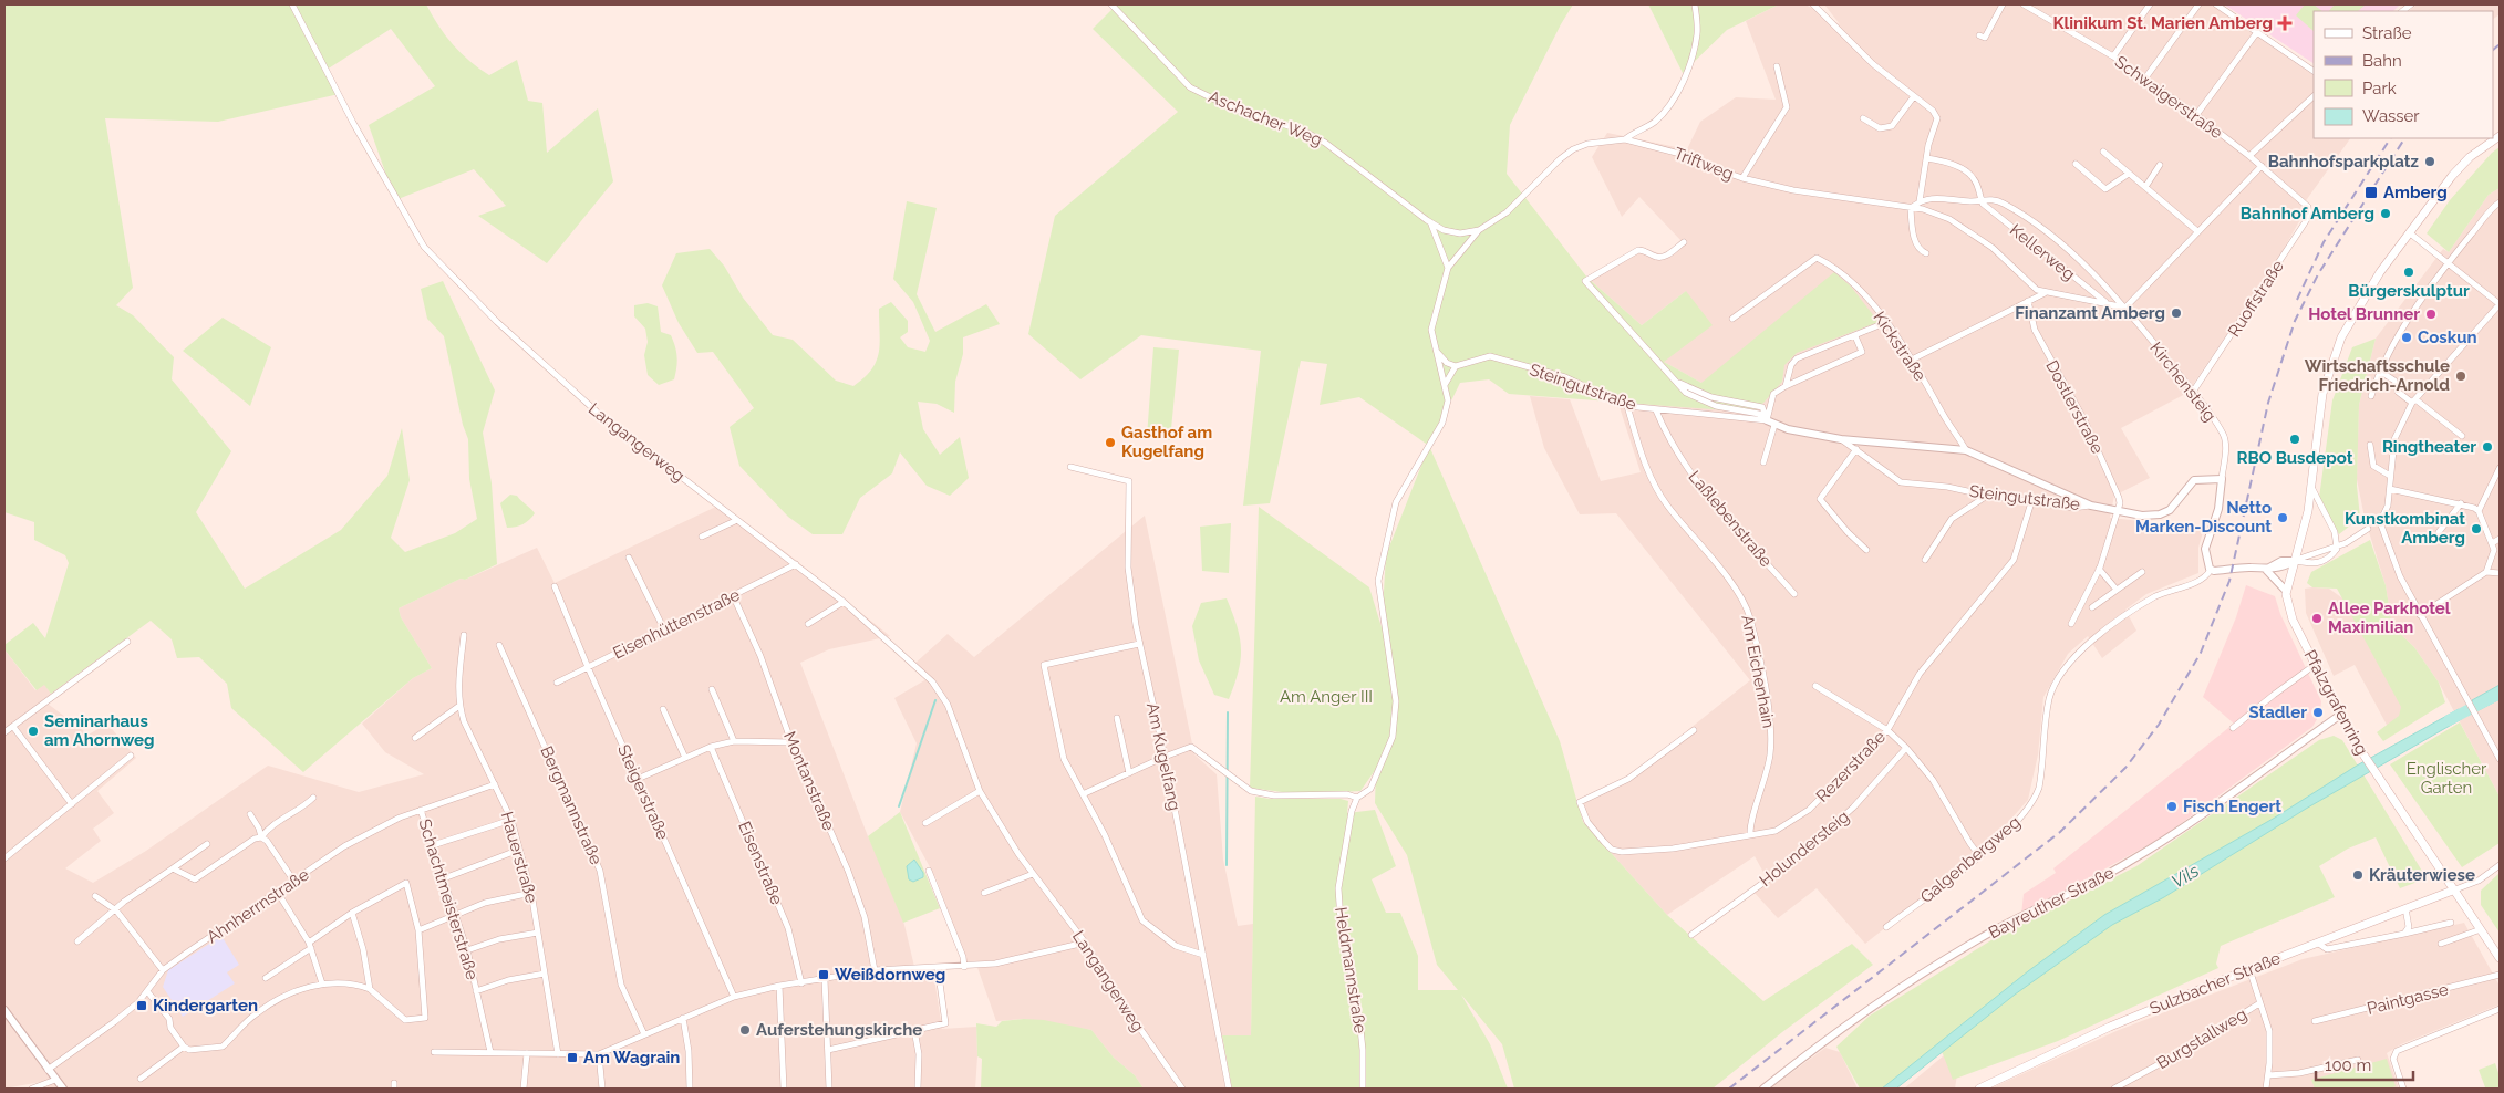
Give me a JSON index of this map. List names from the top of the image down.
{
  "streets": {
    "main road": ["Pfalzgrafenring", "Sulzbacher Straße"],
    "street": [
      "Schwaigerstraße",
      "Aschacher Weg",
      "Triftweg",
      "Kellerweg",
      "Ruoffstraße",
      "Kickstraße",
      "Kirchensteig",
      "Steingutstraße",
      "Dostlerstraße",
      "Langangerweg",
      "Laßlebenstraße",
      "Eisenhüttenstraße",
      "Am Eichenhain",
      "Am Kugelfang",
      "Rezerstraße",
      "Montanstraße",
      "Steigerstraße",
      "Bergmannstraße",
      "Holundersteig",
      "Hauerstraße",
      "Galgenbergweg",
      "Eisenstraße",
      "Schachtmeisterstraße",
      "Bayreuther Straße",
      "Ahnherrnstraße",
      "Heldmannstraße",
      "Paintgasse",
      "Burgstallweg"
    ]
  },
  "crossings": [
    ["Schwaigerstraße", "Ruoffstraße"],
    ["Aschacher Weg", "Triftweg"],
    ["Triftweg", "Kellerweg"],
    ["Triftweg", "Kirchensteig"],
    ["Kellerweg", "Kirchensteig"],
    ["Ruoffstraße", "Kirchensteig"],
    ["Kickstraße", "Steingutstraße"],
    ["Kirchensteig", "Steingutstraße"],
    ["Steingutstraße", "Dostlerstraße"],
    ["Steingutstraße", "Laßlebenstraße"],
    ["Steingutstraße", "Am Eichenhain"],
    ["Steingutstraße", "Rezerstraße"],
    ["Langangerweg", "Eisenhüttenstraße"],
    ["Eisenhüttenstraße", "Montanstraße"],
    ["Eisenhüttenstraße", "Steigerstraße"],
    ["Am Eichenhain", "Rezerstraße"],
    ["Pfalzgrafenring", "Bayreuther Straße"],
    ["Pfalzgrafenring", "Sulzbacher Straße"],
    ["Hauerstraße", "Ahnherrnstraße"],
    ["Schachtmeisterstraße", "Ahnherrnstraße"]
  ],
  "water": ["Vils"],
  "parks": ["Am Anger III", "Englischer Garten"],
  "places": {
    "health": ["Klinikum St. Marien Amberg"],
    "other": [
      "Bahnhofsparkplatz",
      "Bahnhof Amberg",
      "Bürgerskulptur",
      "Finanzamt Amberg",
      "Hotel Brunner",
      "Coskun",
      "Wirtschaftsschule Friedrich-Arnold",
      "RBO Busdepot",
      "Gasthof am Kugelfang",
      "Ringtheater",
      "Netto Marken-Discount",
      "Kunstkombinat Amberg",
      "Allee Parkhotel Maximilian",
      "Stadler",
      "Seminarhaus am Ahornweg",
      "Fisch Engert",
      "Kräuterwiese",
      "Auferstehungskirche"
    ],
    "transit": [
      "Amberg",
      "Weißdornweg",
      "Kindergarten",
      "Am Wagrain"
    ]
  },
  "legend": [
    "Straße",
    "Bahn",
    "Park",
    "Wasser"
  ],
  "scale_bar": "100 m"
}
